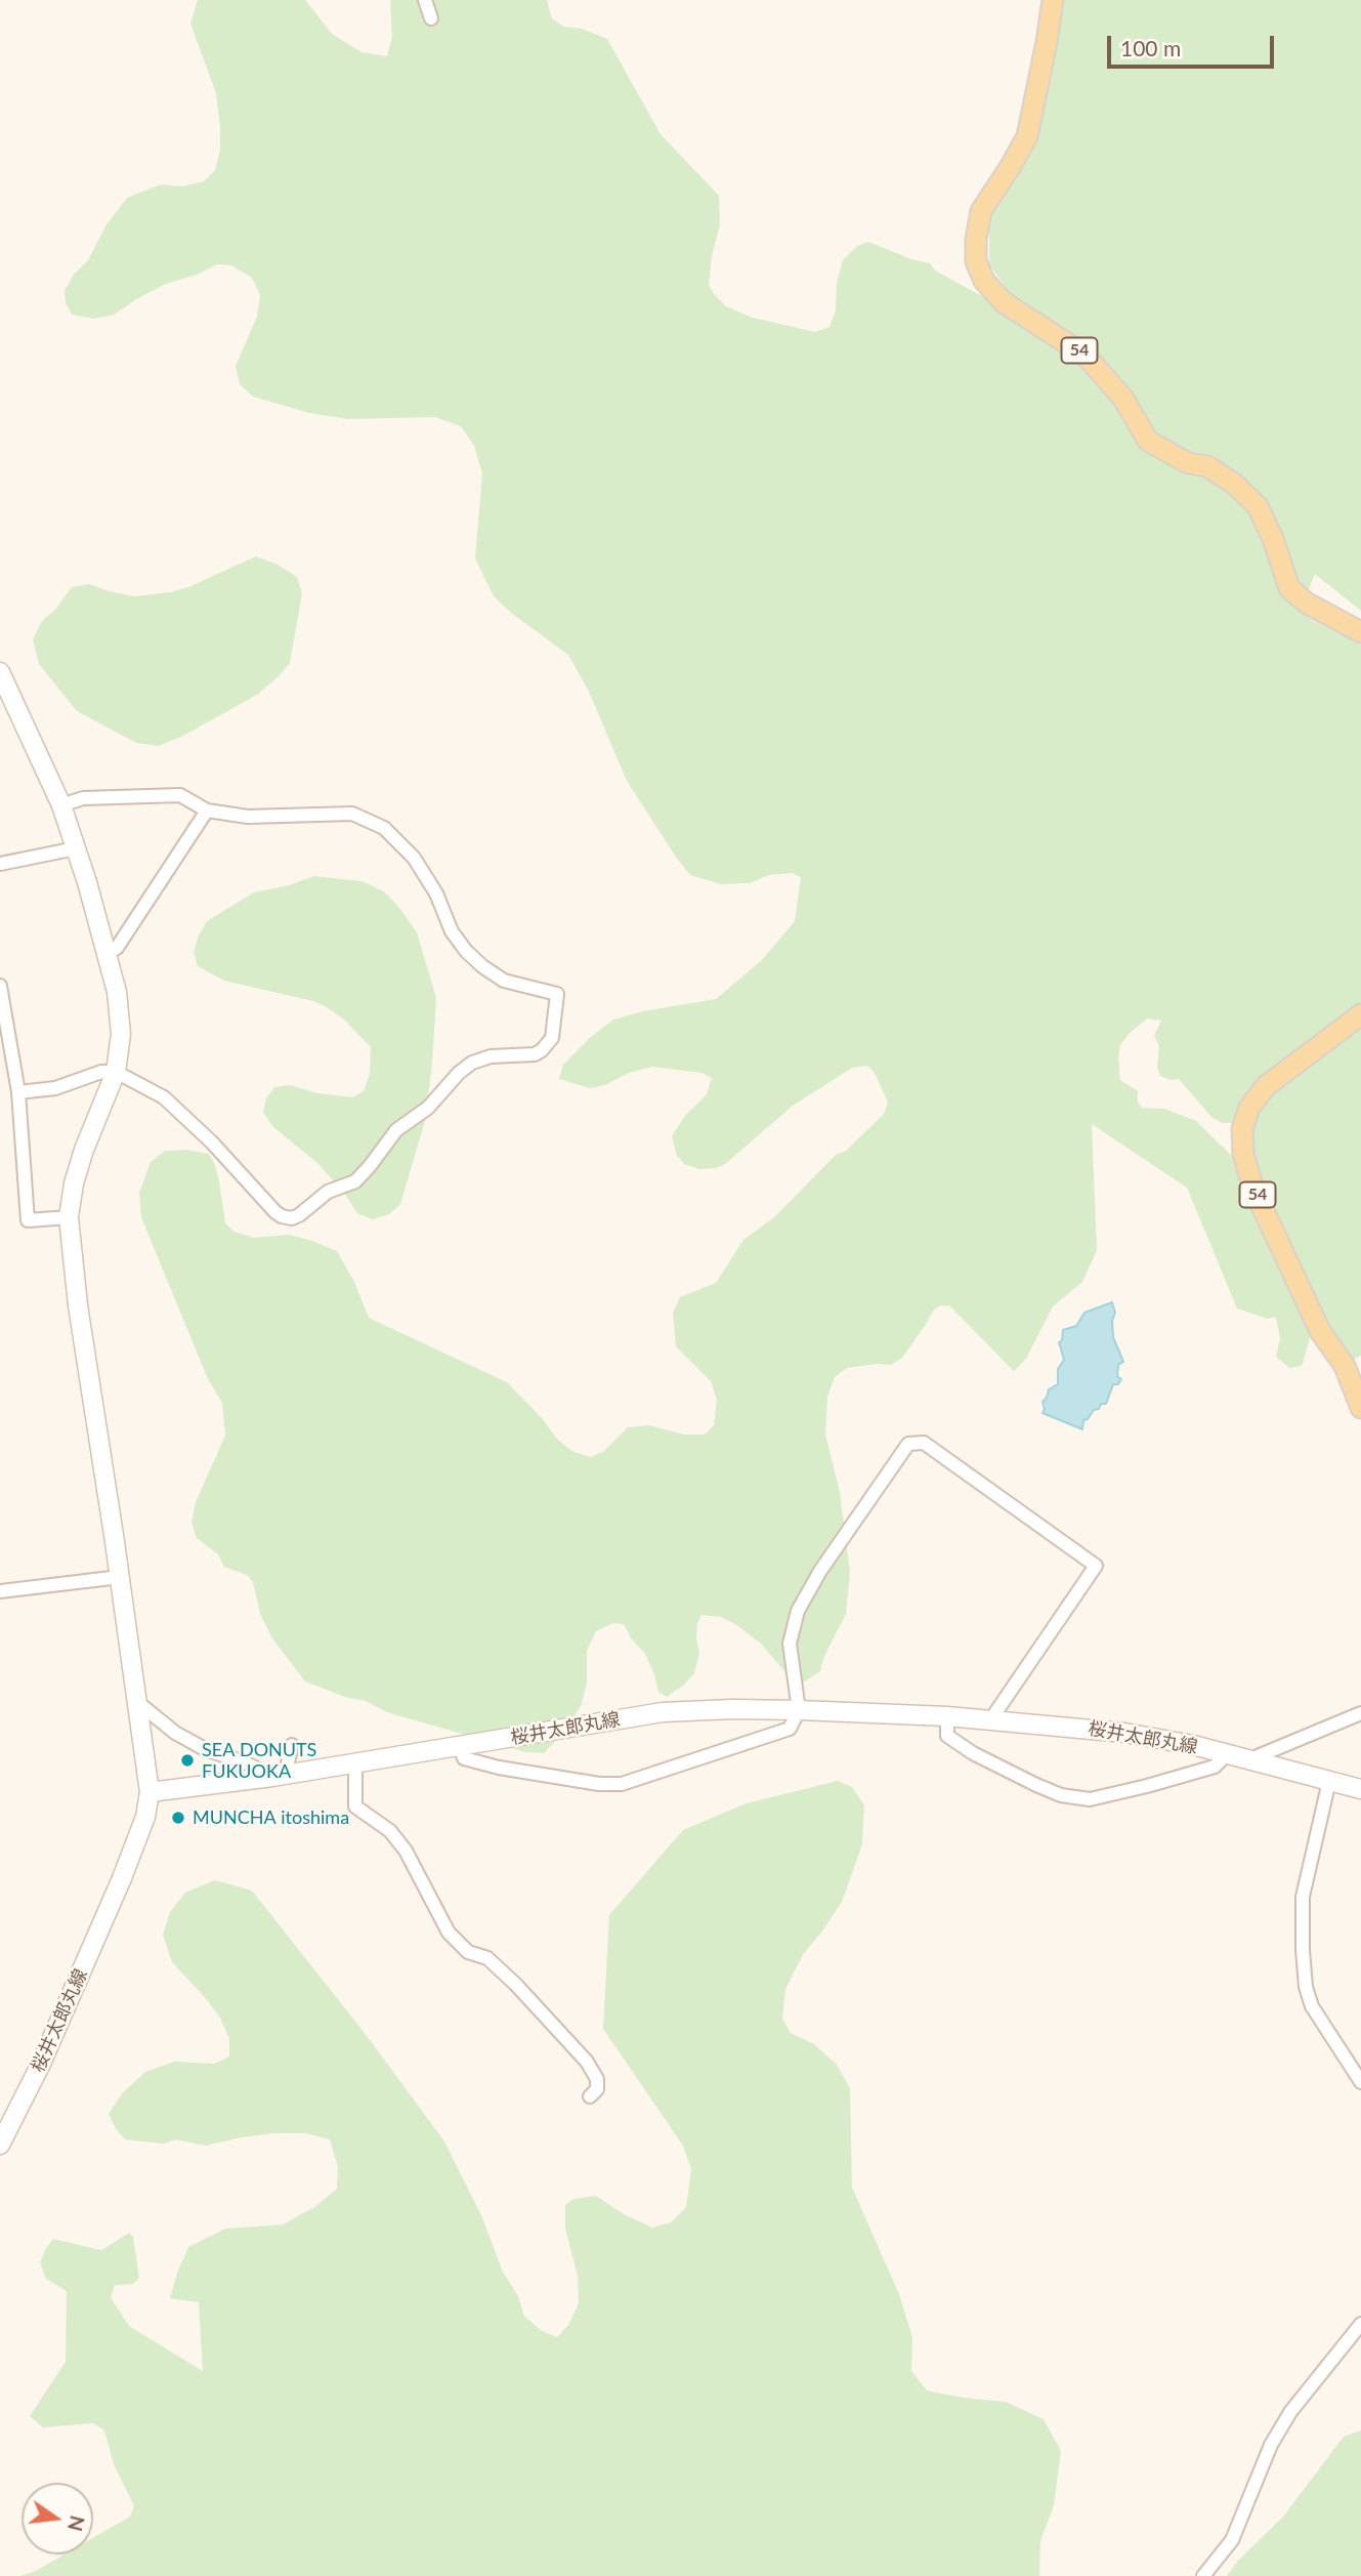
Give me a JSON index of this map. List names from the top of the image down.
{
  "streets": {
    "main road": ["54", "桜井太郎丸線"]
  },
  "places": ["SEA DONUTS FUKUOKA", "MUNCHA itoshima"],
  "scale_bar": "100 m",
  "north": "right"
}
